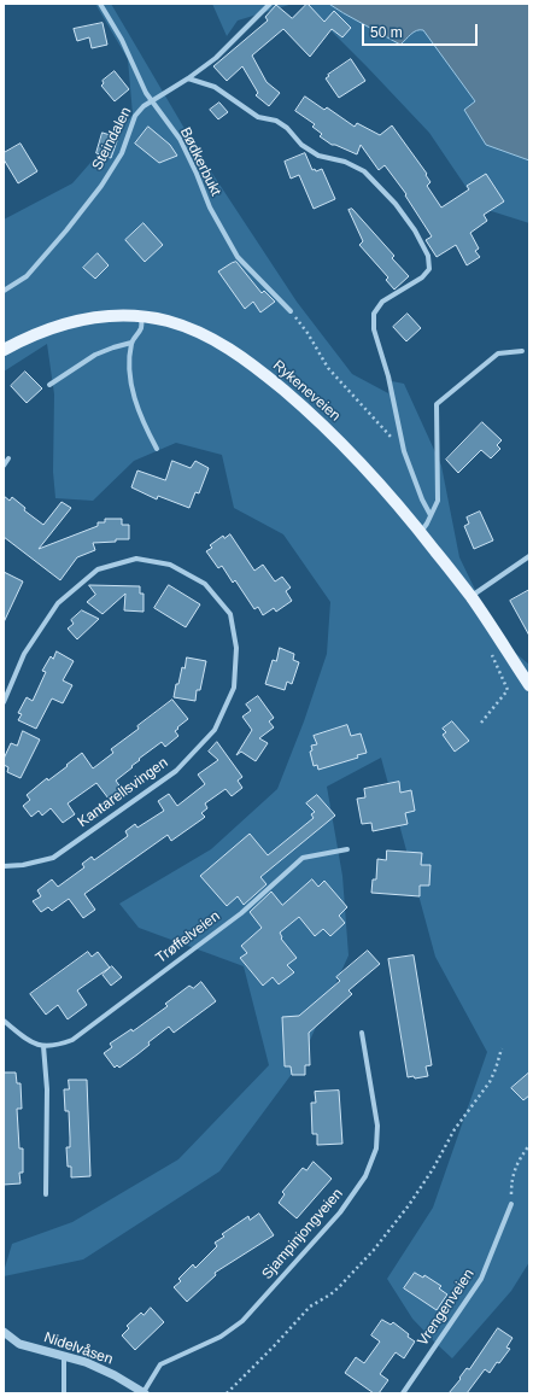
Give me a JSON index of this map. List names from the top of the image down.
{
  "streets": {
    "main road": ["Rykeneveien"],
    "street": [
      "Steindalen",
      "Bødkerbukt",
      "Kantarellsvingen",
      "Trøffelveien",
      "Sjampinjongveien",
      "Vrengenveien",
      "Nidelvåsen"
    ]
  },
  "crossings": [
    ["Steindalen", "Bødkerbukt"],
    ["Sjampinjongveien", "Nidelvåsen"]
  ],
  "scale_bar": "50 m"
}
